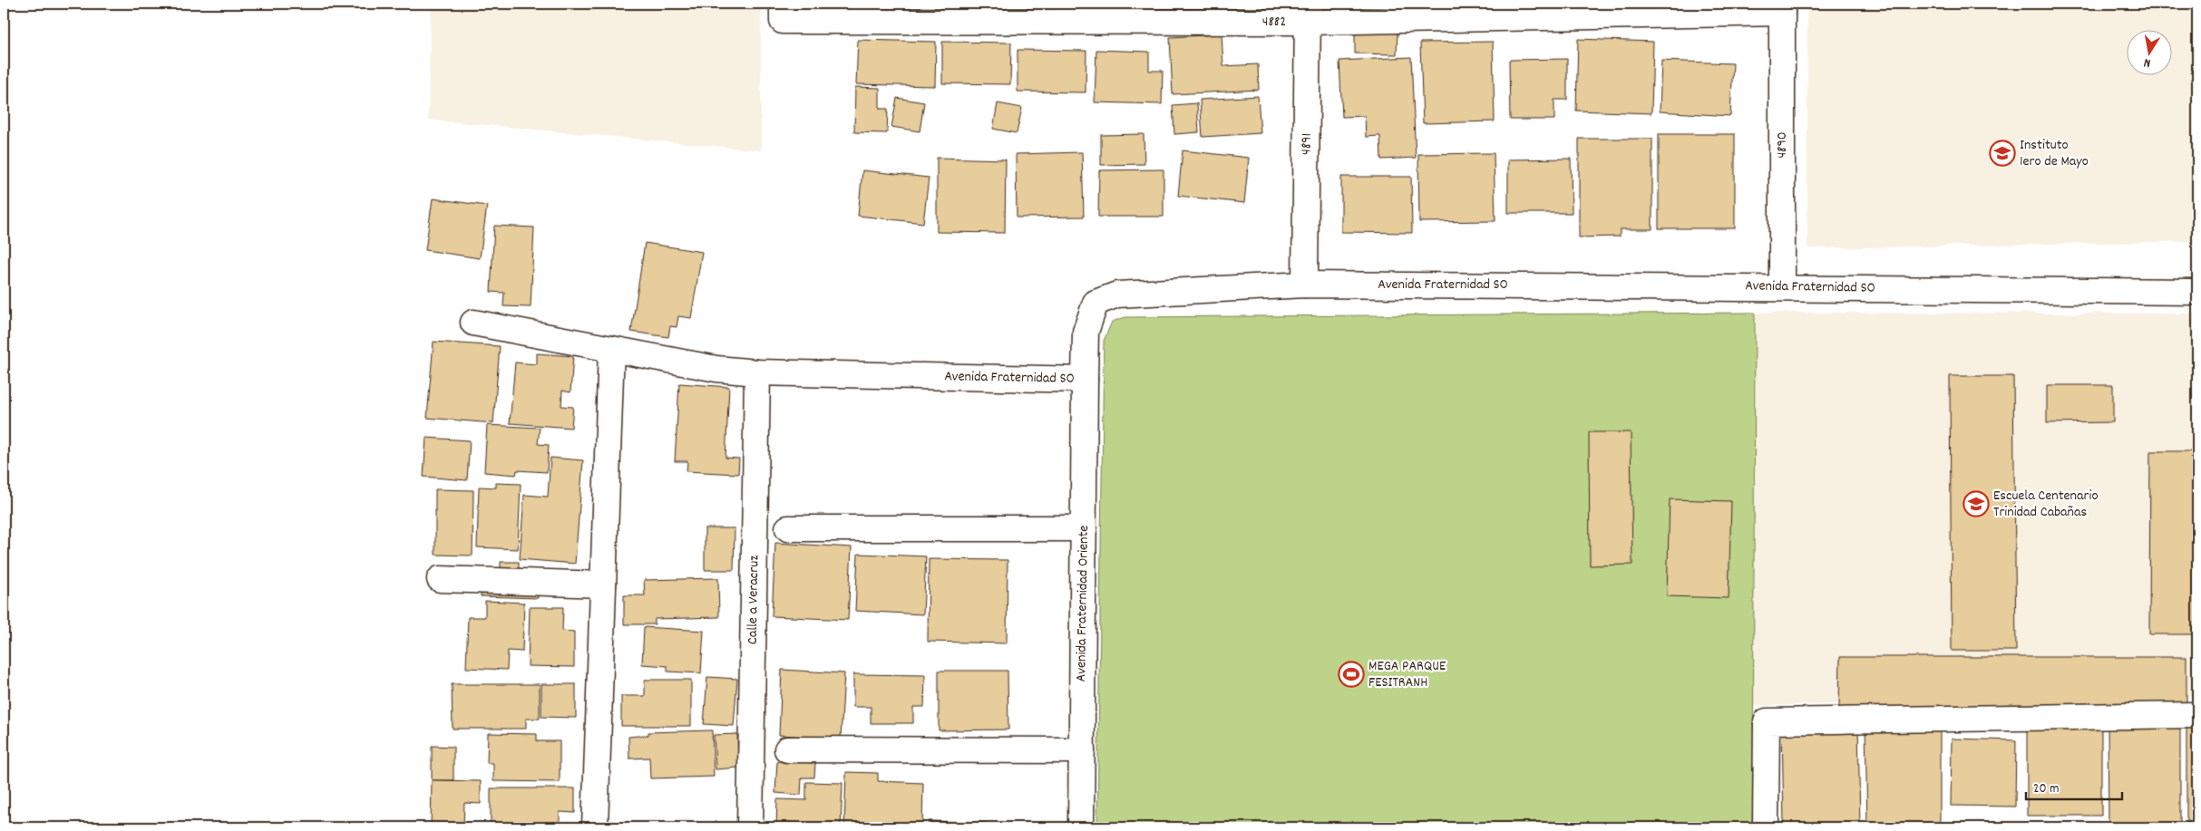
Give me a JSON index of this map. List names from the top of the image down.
{
  "streets": {
    "street": [
      "4882",
      "4891",
      "4890",
      "Avenida Fraternidad SO",
      "Calle a Veracruz",
      "Avenida Fraternidad Oriente"
    ]
  },
  "crossings": [
    ["4882", "4891"],
    ["4882", "4890"],
    ["4891", "Avenida Fraternidad SO"],
    ["4890", "Avenida Fraternidad SO"],
    ["Avenida Fraternidad SO", "Calle a Veracruz"],
    ["Avenida Fraternidad SO", "Avenida Fraternidad Oriente"]
  ],
  "places": {
    "school or university": ["Instituto 1ero de Mayo", "Escuela Centenario Trinidad Cabañas"],
    "sports": ["MEGA PARQUE FESITRANH"]
  },
  "scale_bar": "20 m",
  "north": "bottom"
}
